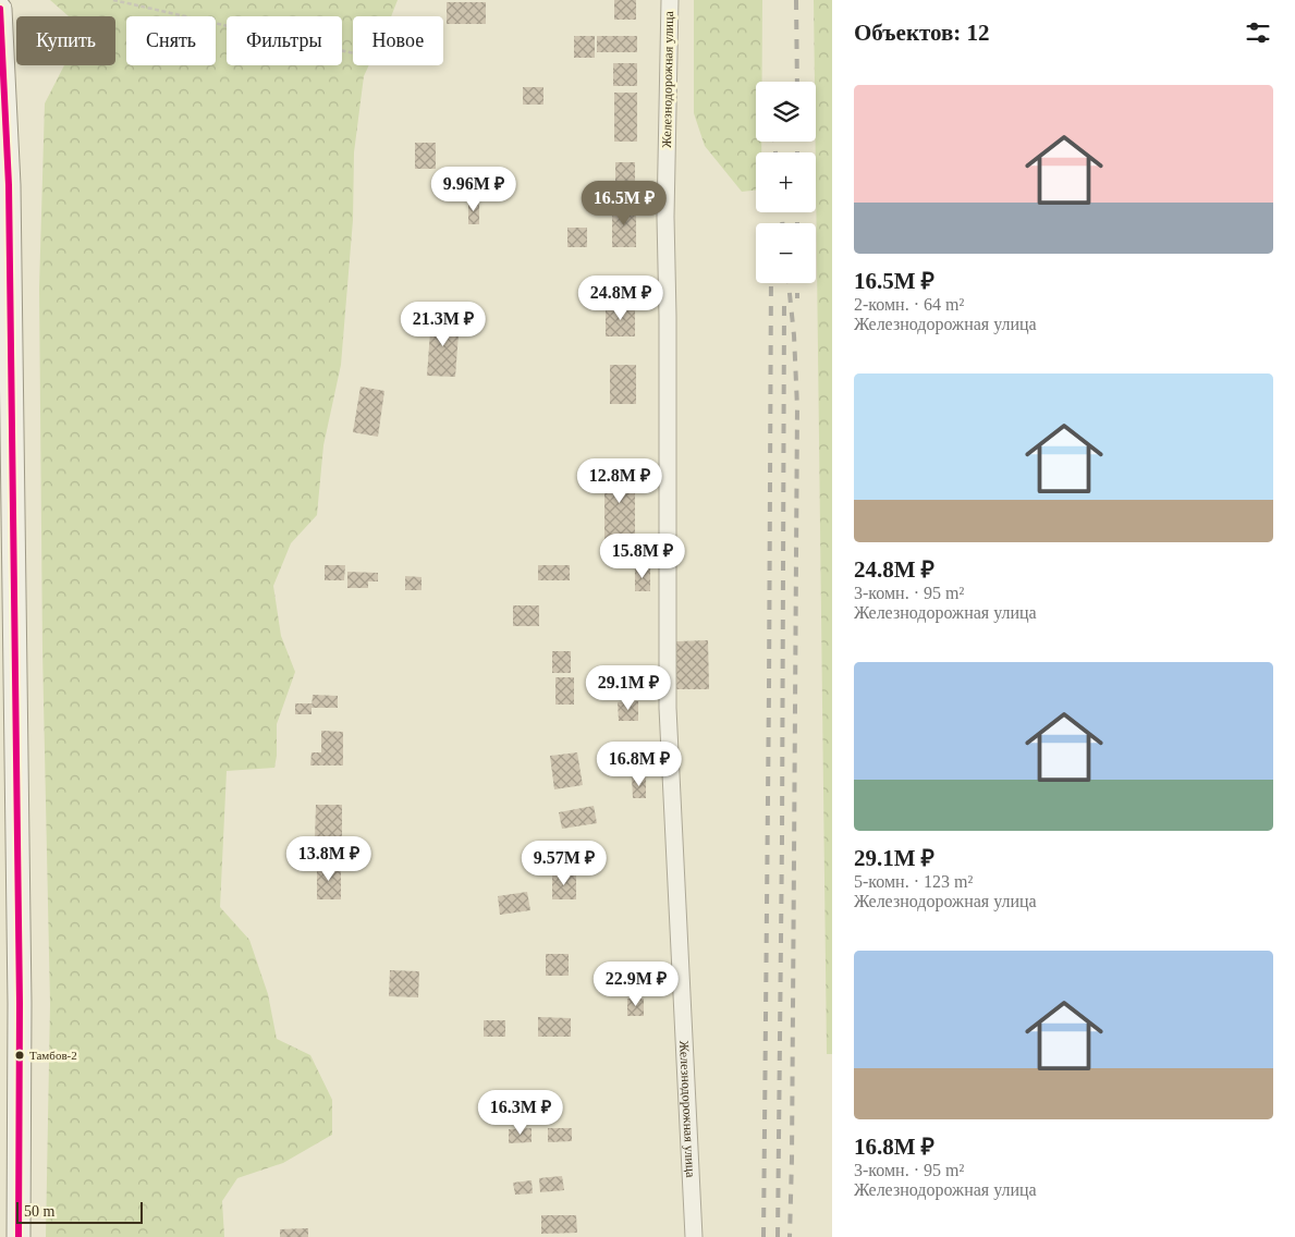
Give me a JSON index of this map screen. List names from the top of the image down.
{
  "streets": {
    "street": ["Железнодорожная улица"]
  },
  "places": ["Тамбов-2"],
  "scale_bar": "50 m",
  "page": {
    "heading": "Объектов: 12",
    "chip": [
      "Купить",
      "Снять",
      "Фильтры",
      "Новое"
    ],
    "list": [
      {
        "name": "16.5M ₽",
        "note": "2-комн. · 64 m² · Железнодорожная улица"
      },
      {
        "name": "24.8M ₽",
        "note": "3-комн. · 95 m² · Железнодорожная улица"
      },
      {
        "name": "29.1M ₽",
        "note": "5-комн. · 123 m² · Железнодорожная улица"
      },
      {
        "name": "16.8M ₽",
        "note": "3-комн. · 95 m² · Железнодорожная улица"
      }
    ],
    "map_buttons": ["+", "−"],
    "price": [
      "9.96M ₽",
      "16.5M ₽",
      "24.8M ₽",
      "21.3M ₽",
      "12.8M ₽",
      "15.8M ₽",
      "29.1M ₽",
      "16.8M ₽",
      "13.8M ₽",
      "9.57M ₽",
      "22.9M ₽",
      "16.3M ₽"
    ],
    "scale": "50 m"
  }
}
